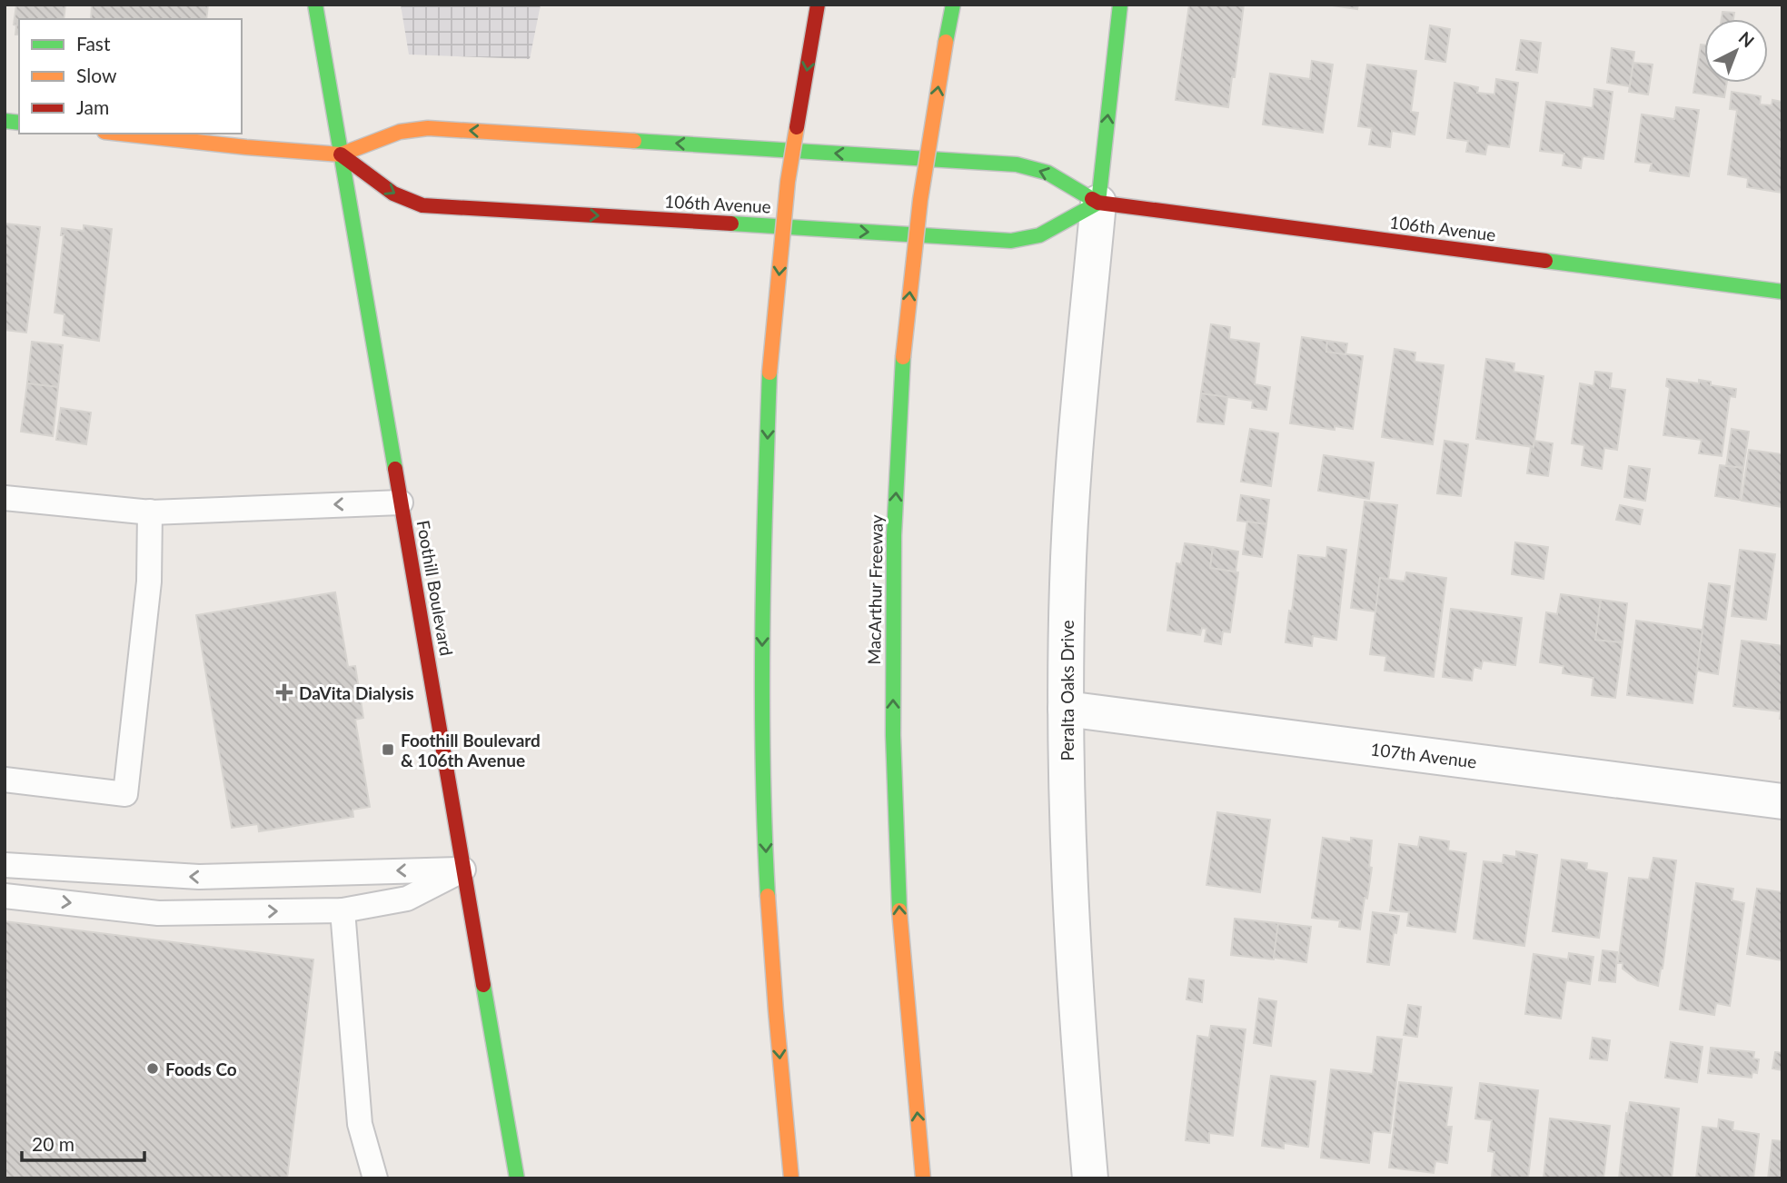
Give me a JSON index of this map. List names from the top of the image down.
{
  "streets": {
    "main road": ["106th Avenue", "Foothill Boulevard", "MacArthur Freeway"],
    "street": ["Peralta Oaks Drive", "107th Avenue"]
  },
  "crossings": [
    ["106th Avenue", "Foothill Boulevard"],
    ["106th Avenue", "Peralta Oaks Drive"],
    ["Peralta Oaks Drive", "107th Avenue"]
  ],
  "one_way": ["MacArthur Freeway"],
  "places": {
    "health": ["DaVita Dialysis"],
    "transit": ["Foothill Boulevard & 106th Avenue"],
    "other": ["Foods Co"]
  },
  "legend": ["Fast", "Slow", "Jam"],
  "scale_bar": "20 m",
  "north": "top right"
}
